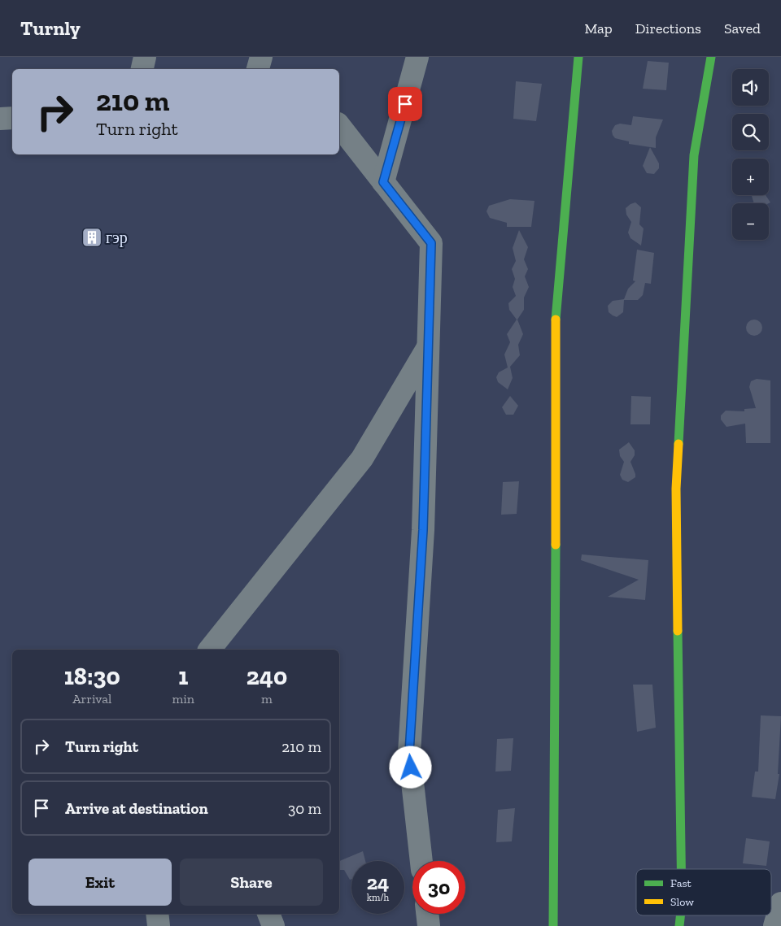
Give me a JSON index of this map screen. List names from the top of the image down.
{
  "places": {
    "building": ["гэр"]
  },
  "legend": ["Fast", "Slow"],
  "page": {
    "header": "Turnly",
    "nav": ["Map", "Directions", "Saved"],
    "map_buttons": ["+", "−"],
    "turn": ["210 m", "Turn right"],
    "eta": [
      "18:30",
      "Arrival",
      "1",
      "min",
      "240",
      "m"
    ],
    "list": [
      {
        "name": "Turn right",
        "value": "210 m"
      },
      {
        "name": "Arrive at destination",
        "value": "30 m"
      }
    ],
    "buttons": ["Exit", "Share"],
    "speed": "24 km/h",
    "limit": "30"
  }
}
